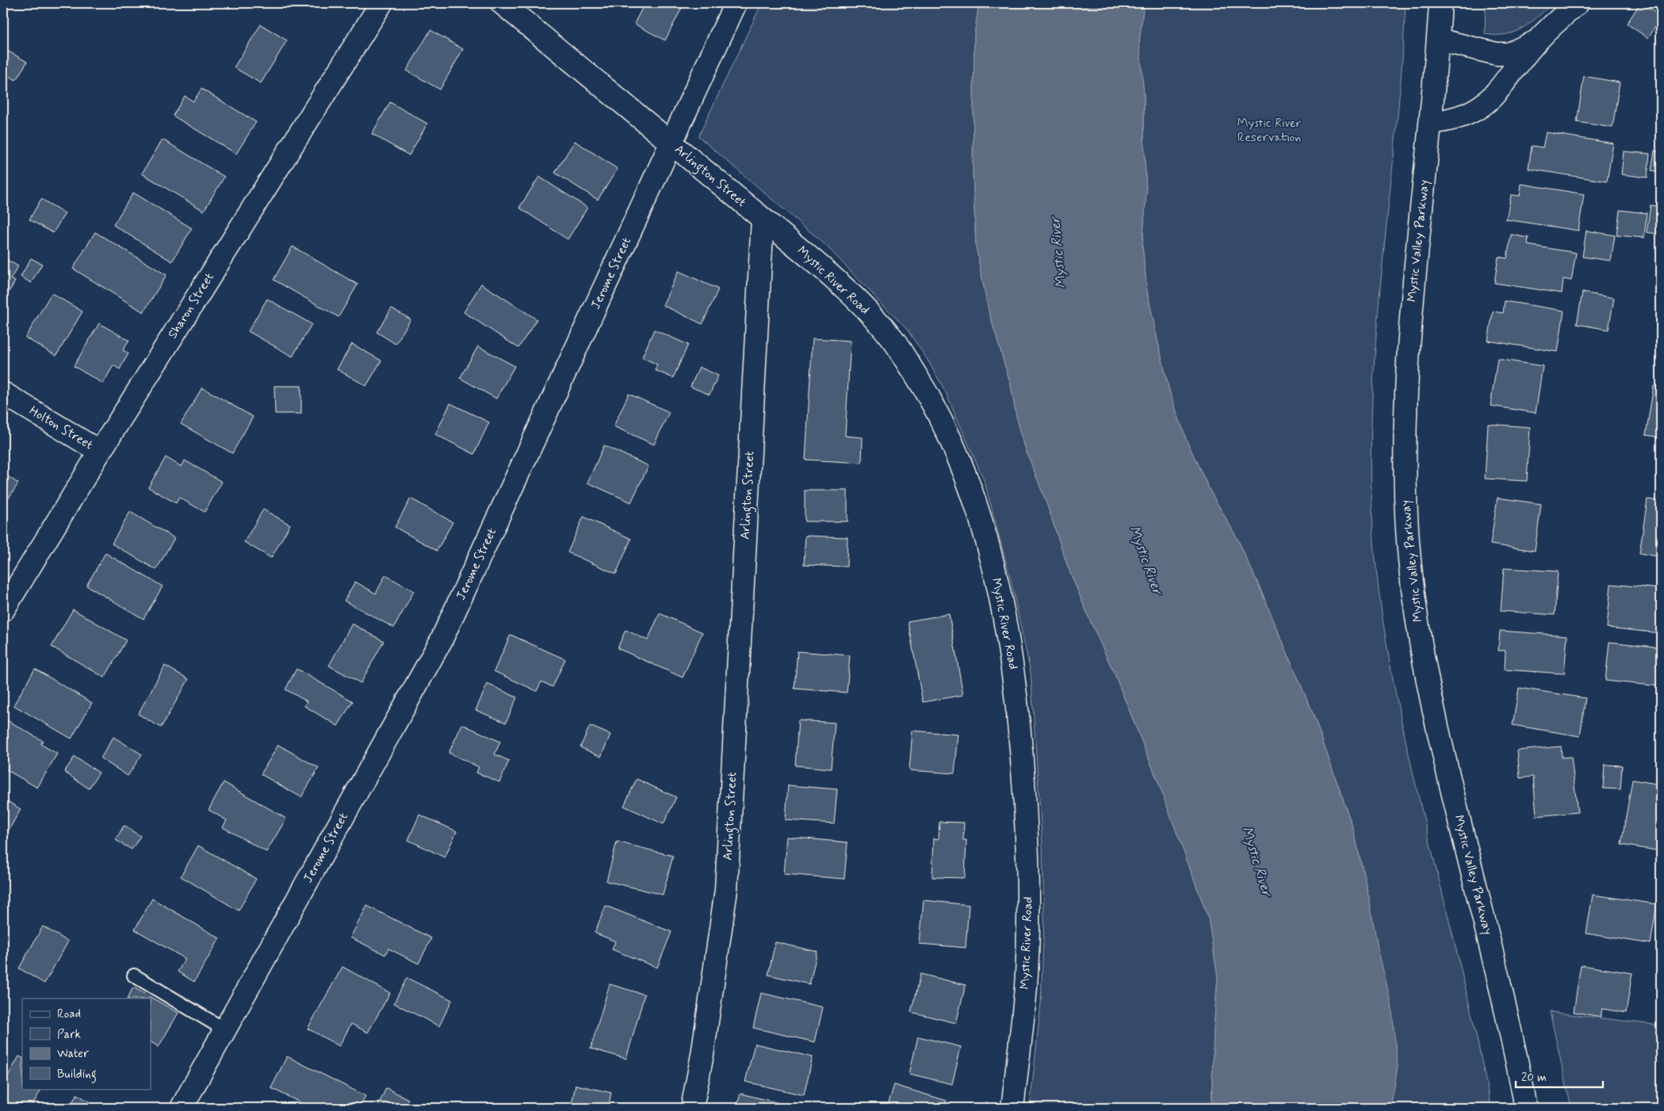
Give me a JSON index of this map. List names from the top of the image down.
{
  "streets": {
    "street": [
      "Arlington Street",
      "Mystic Valley Parkway",
      "Jerome Street",
      "Mystic River Road",
      "Sharon Street",
      "Holton Street"
    ]
  },
  "crossings": [
    ["Arlington Street", "Jerome Street"],
    ["Arlington Street", "Mystic River Road"],
    ["Sharon Street", "Holton Street"]
  ],
  "water": ["Mystic River"],
  "parks": ["Mystic River Reservation"],
  "legend": [
    "Road",
    "Park",
    "Water",
    "Building"
  ],
  "scale_bar": "20 m"
}
